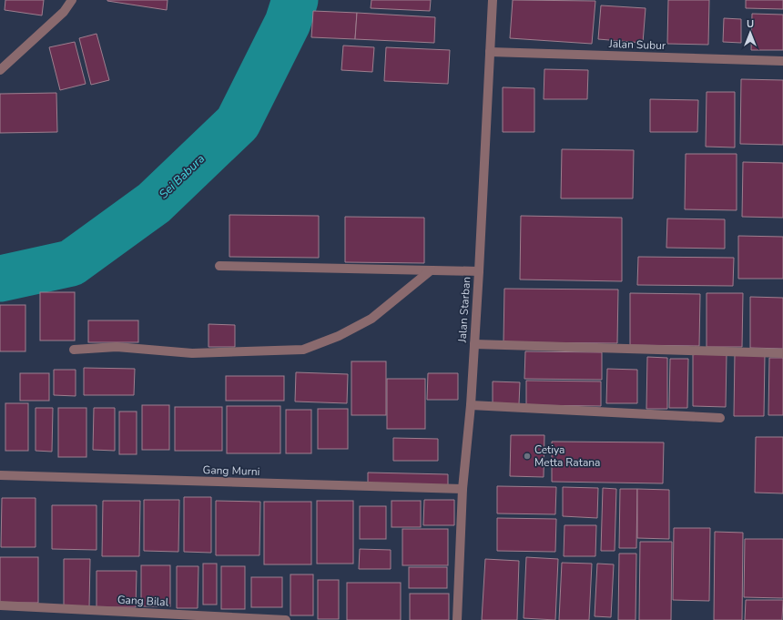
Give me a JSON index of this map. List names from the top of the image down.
{
  "streets": {
    "street": [
      "Jalan Subur",
      "Jalan Starban",
      "Gang Murni",
      "Gang Bilal"
    ]
  },
  "crossings": [
    ["Jalan Subur", "Jalan Starban"],
    ["Jalan Starban", "Gang Murni"]
  ],
  "water": ["Sei Babura"],
  "places": ["Cetiya Metta Ratana"],
  "north": "top"
}
